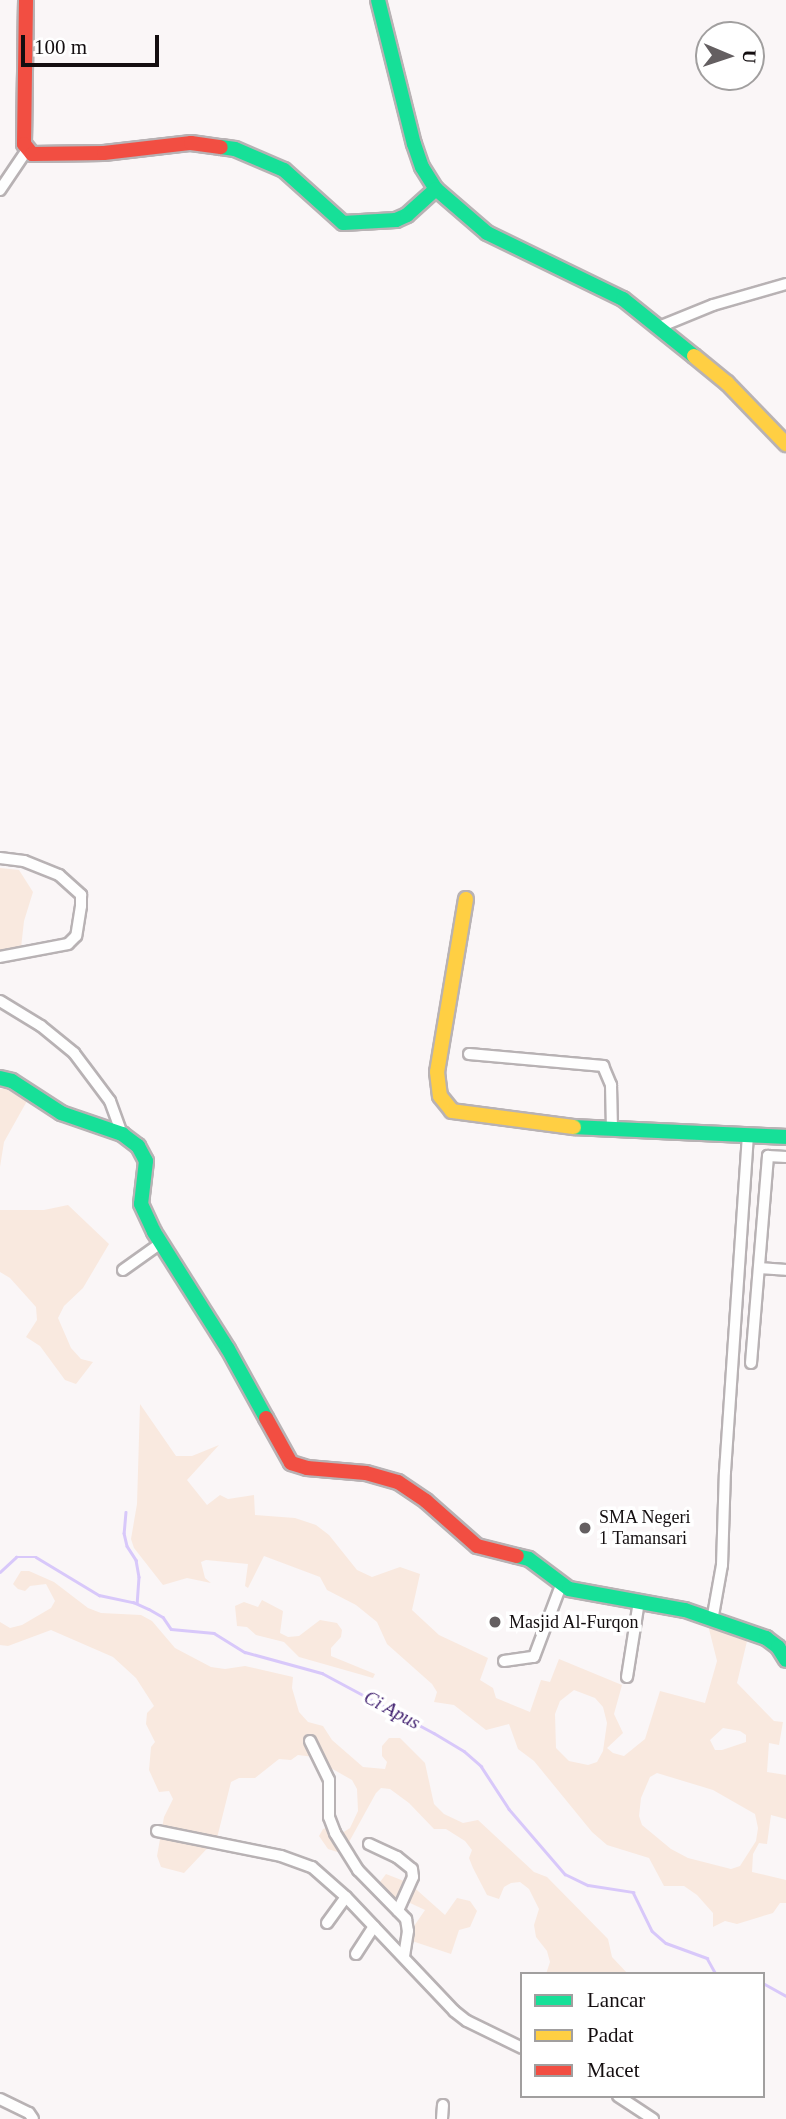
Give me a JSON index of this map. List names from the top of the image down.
{
  "water": ["Ci Apus"],
  "places": ["SMA Negeri 1 Tamansari", "Masjid Al-Furqon"],
  "legend": ["Lancar", "Padat", "Macet"],
  "scale_bar": "100 m",
  "north": "right"
}
